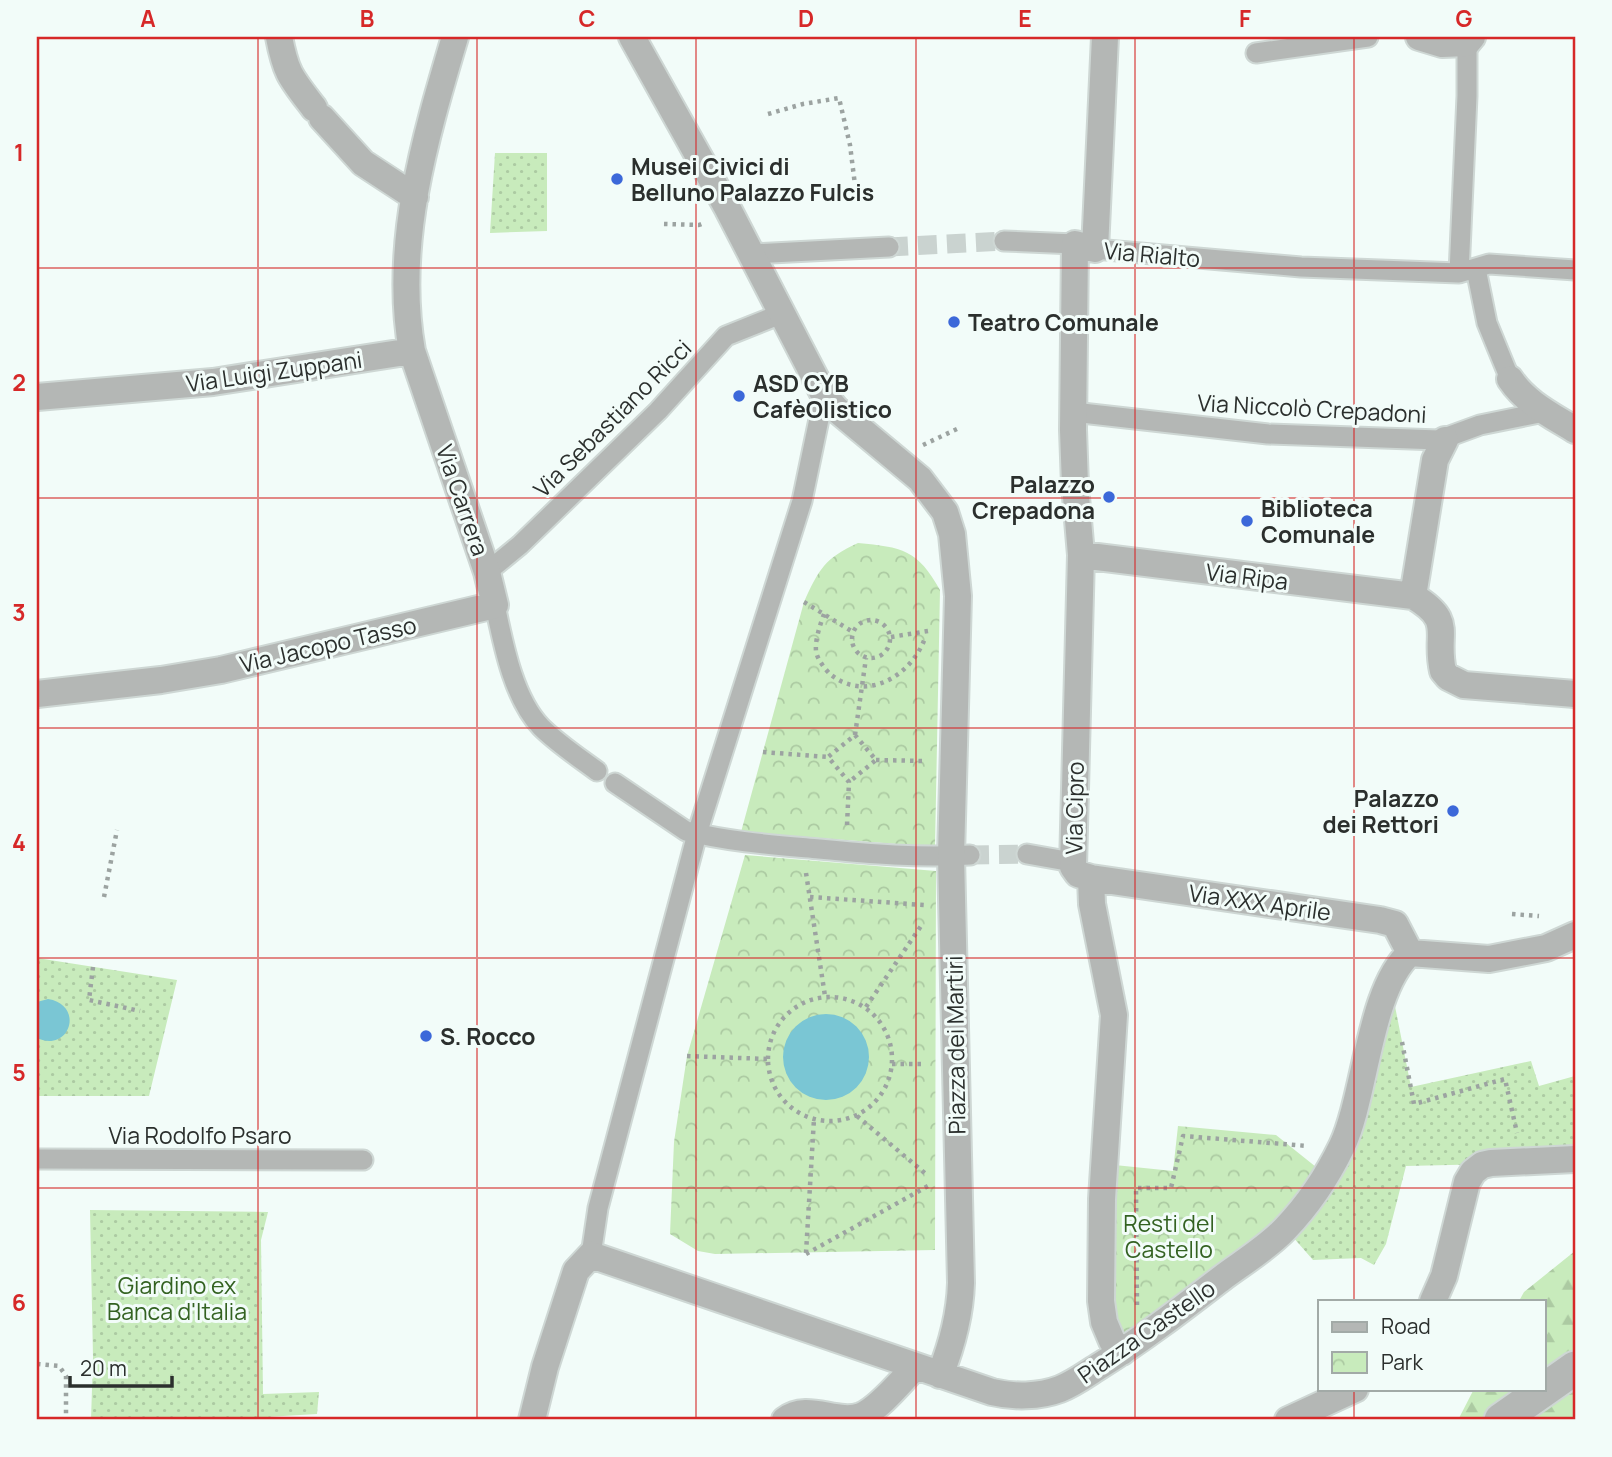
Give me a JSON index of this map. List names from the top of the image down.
{
  "streets": {
    "street": [
      "Via Rialto",
      "Via Luigi Zuppani",
      "Via Niccolò Crepadoni",
      "Via Sebastiano Ricci",
      "Via Carrera",
      "Via Ripa",
      "Via Jacopo Tasso",
      "Via Cipro",
      "Via XXX Aprile",
      "Piazza dei Martiri",
      "Via Rodolfo Psaro",
      "Piazza Castello"
    ]
  },
  "crossings": [
    ["Via Rialto", "Via Cipro"],
    ["Via Luigi Zuppani", "Via Carrera"],
    ["Via Niccolò Crepadoni", "Via Cipro"],
    ["Via Sebastiano Ricci", "Via Carrera"],
    ["Via Sebastiano Ricci", "Piazza dei Martiri"],
    ["Via Carrera", "Via Jacopo Tasso"],
    ["Via Ripa", "Via Cipro"],
    ["Via Cipro", "Via XXX Aprile"],
    ["Via Cipro", "Piazza Castello"],
    ["Via XXX Aprile", "Piazza Castello"],
    ["Piazza dei Martiri", "Piazza Castello"]
  ],
  "parks": ["Resti del Castello", "Giardino ex Banca d'Italia"],
  "places": [
    "Musei Civici di Belluno Palazzo Fulcis",
    "Teatro Comunale",
    "ASD CYB CafèOlistico",
    "Palazzo Crepadona",
    "Biblioteca Comunale",
    "Palazzo dei Rettori",
    "S. Rocco"
  ],
  "legend": ["Road", "Park"],
  "scale_bar": "20 m",
  "grid": {
    "columns": [
      "A",
      "B",
      "C",
      "D",
      "E",
      "F",
      "G"
    ],
    "rows": [
      "1",
      "2",
      "3",
      "4",
      "5",
      "6"
    ]
  }
}
